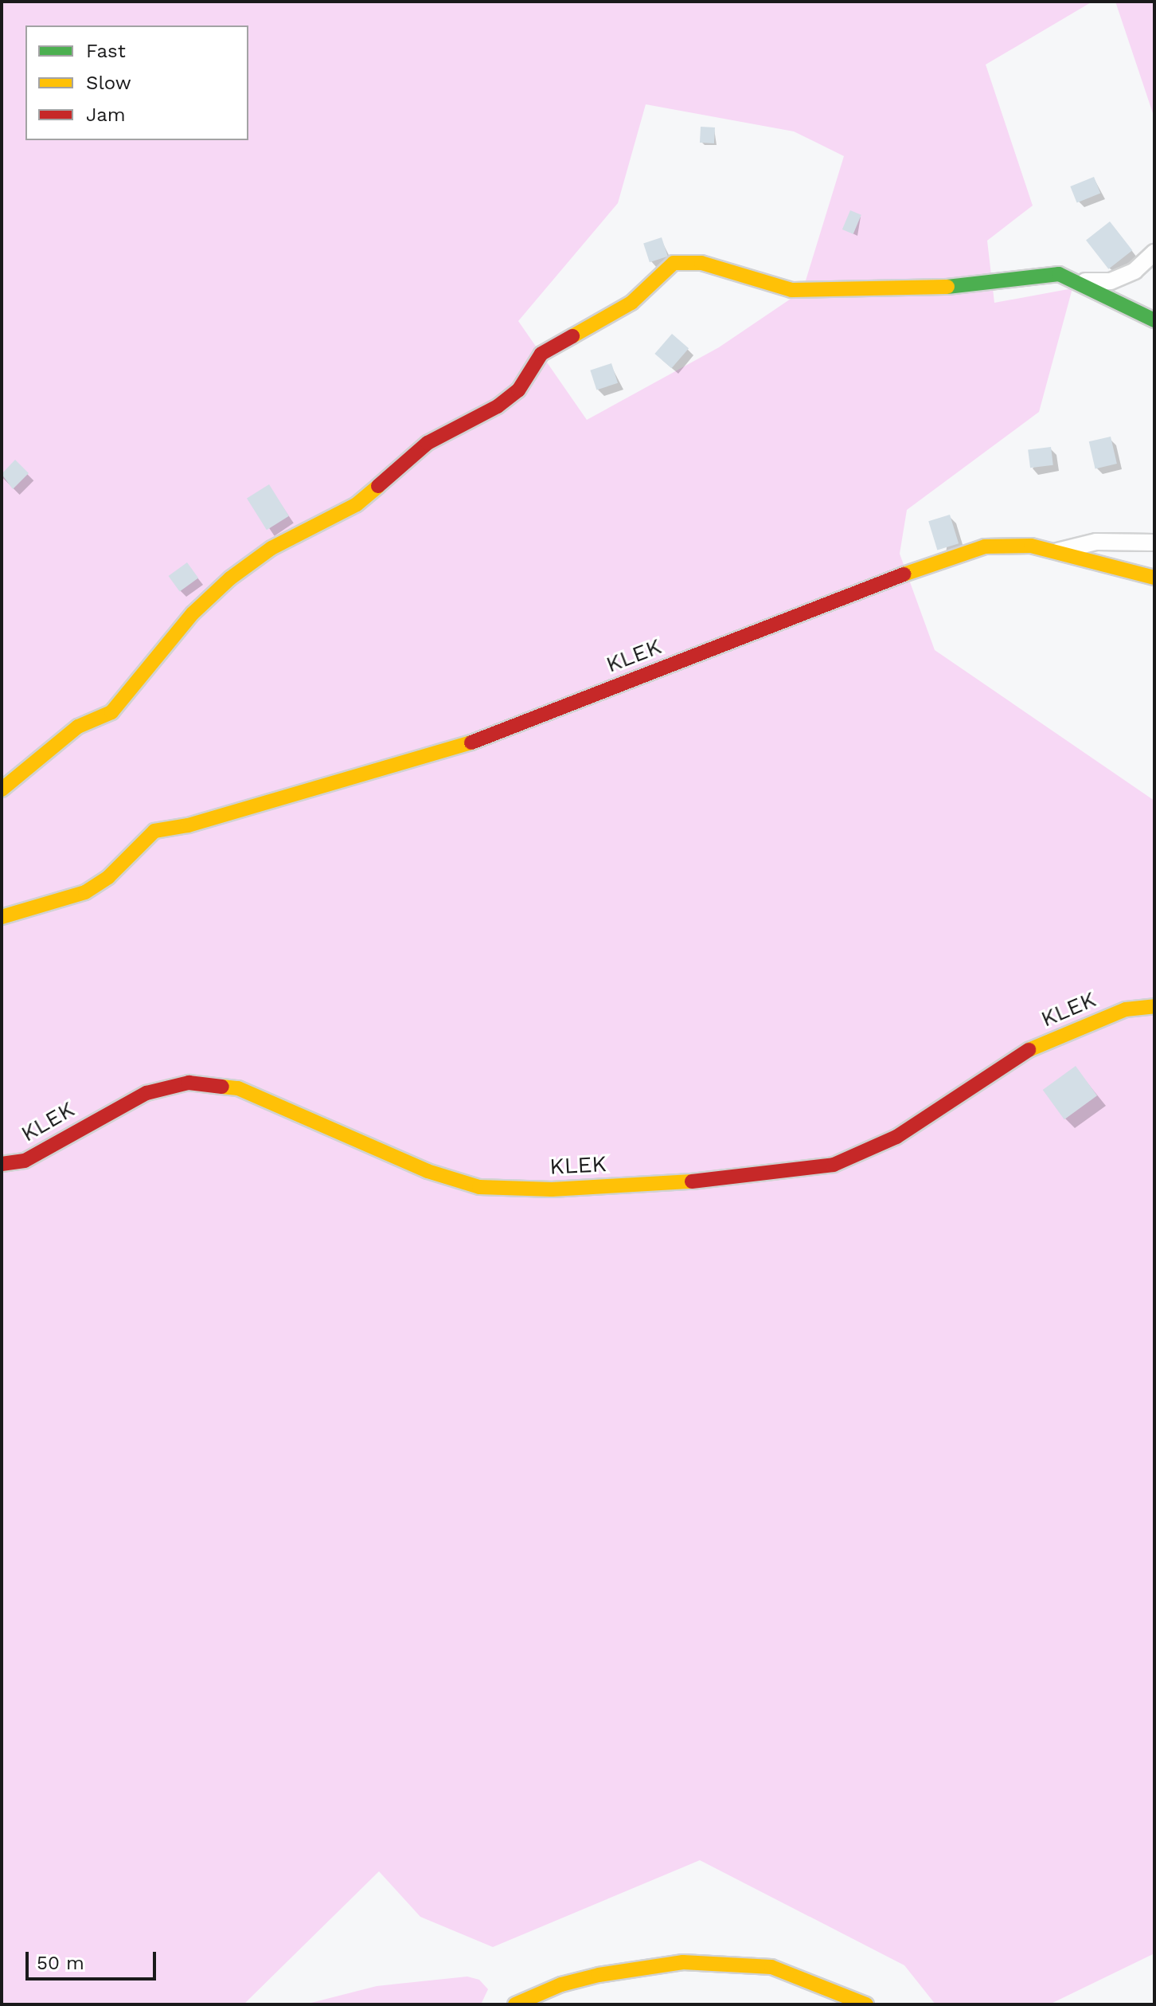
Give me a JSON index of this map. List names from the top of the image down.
{
  "streets": {
    "street": ["KLEK"]
  },
  "legend": ["Fast", "Slow", "Jam"],
  "scale_bar": "50 m"
}
